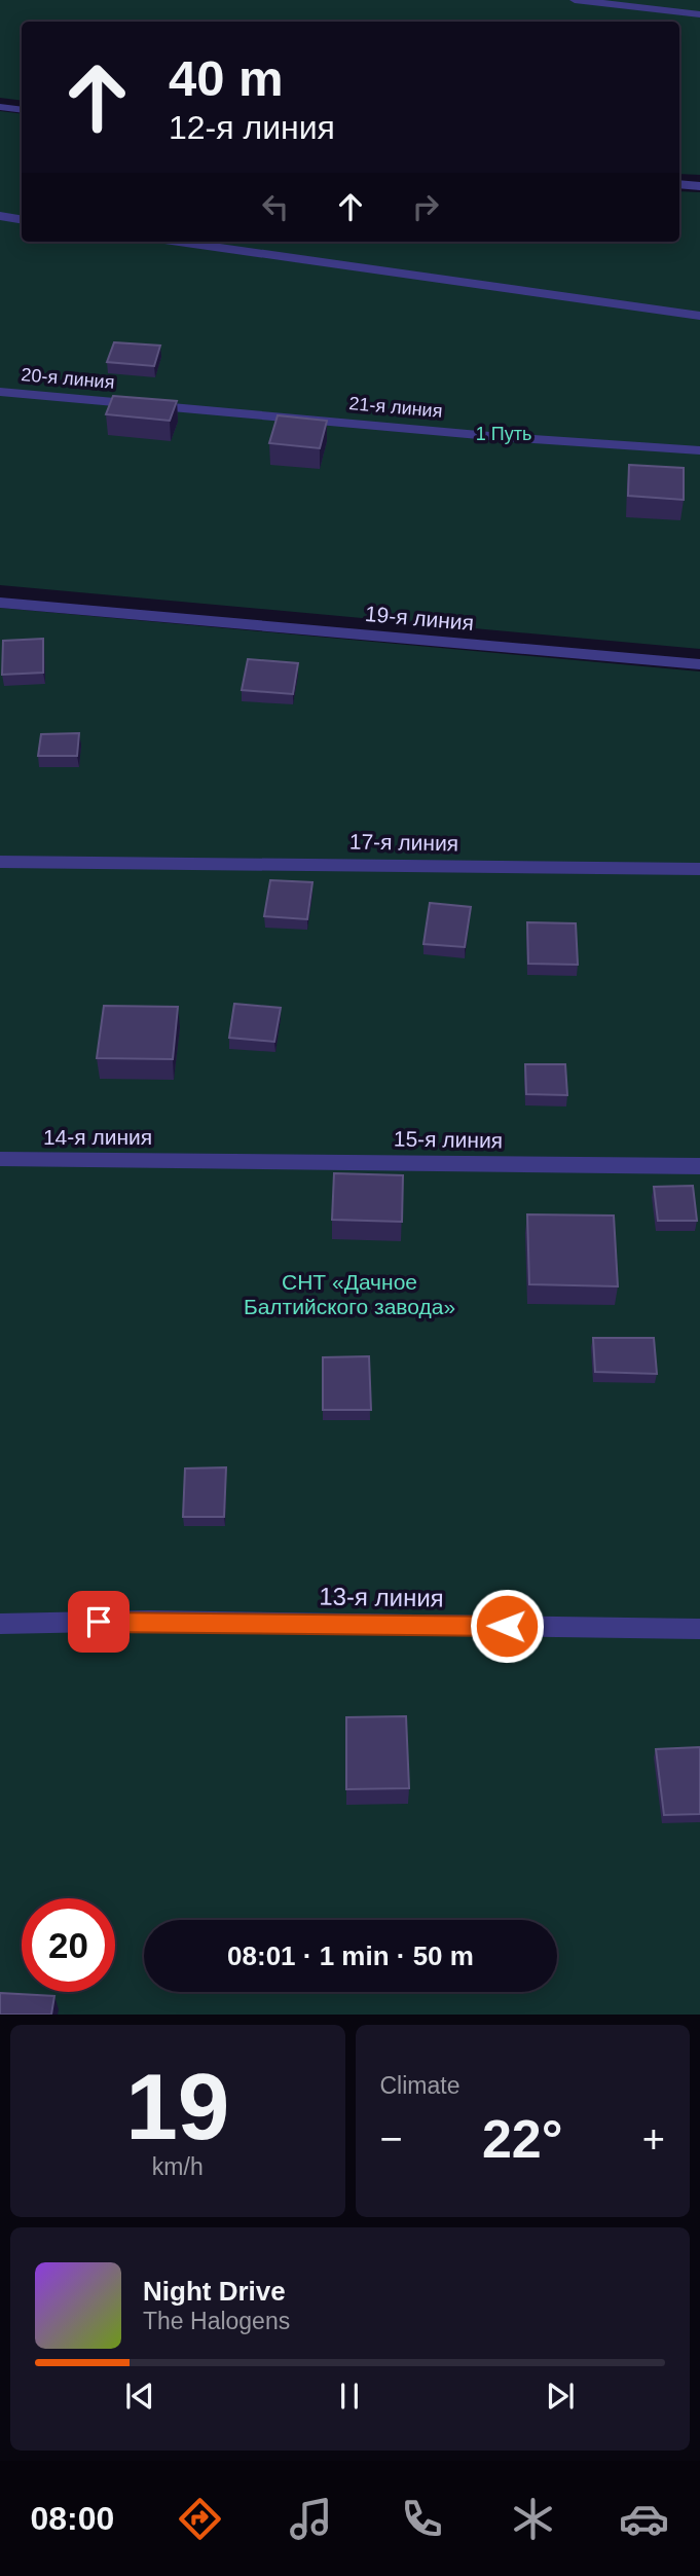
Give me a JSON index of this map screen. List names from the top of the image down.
{
  "streets": {
    "lane": [
      "20-я линия",
      "21-я линия",
      "19-я линия",
      "17-я линия",
      "14-я линия",
      "15-я линия",
      "13-я линия"
    ]
  },
  "crossings": [
    ["20-я линия", "21-я линия"],
    ["14-я линия", "15-я линия"]
  ],
  "parks": ["1 Путь", "СНТ «Дачное Балтийского завода»"],
  "page": {
    "turn": ["40 m", "12-я линия"],
    "limit": "20",
    "trip": "08:01 · 1 min · 50 m",
    "tile": [
      ["19", "km/h"],
      "Climate"
    ],
    "heat": ["−", "22°", "+"],
    "song": ["Night Drive", "The Halogens"],
    "tabs": "08:00"
  }
}
